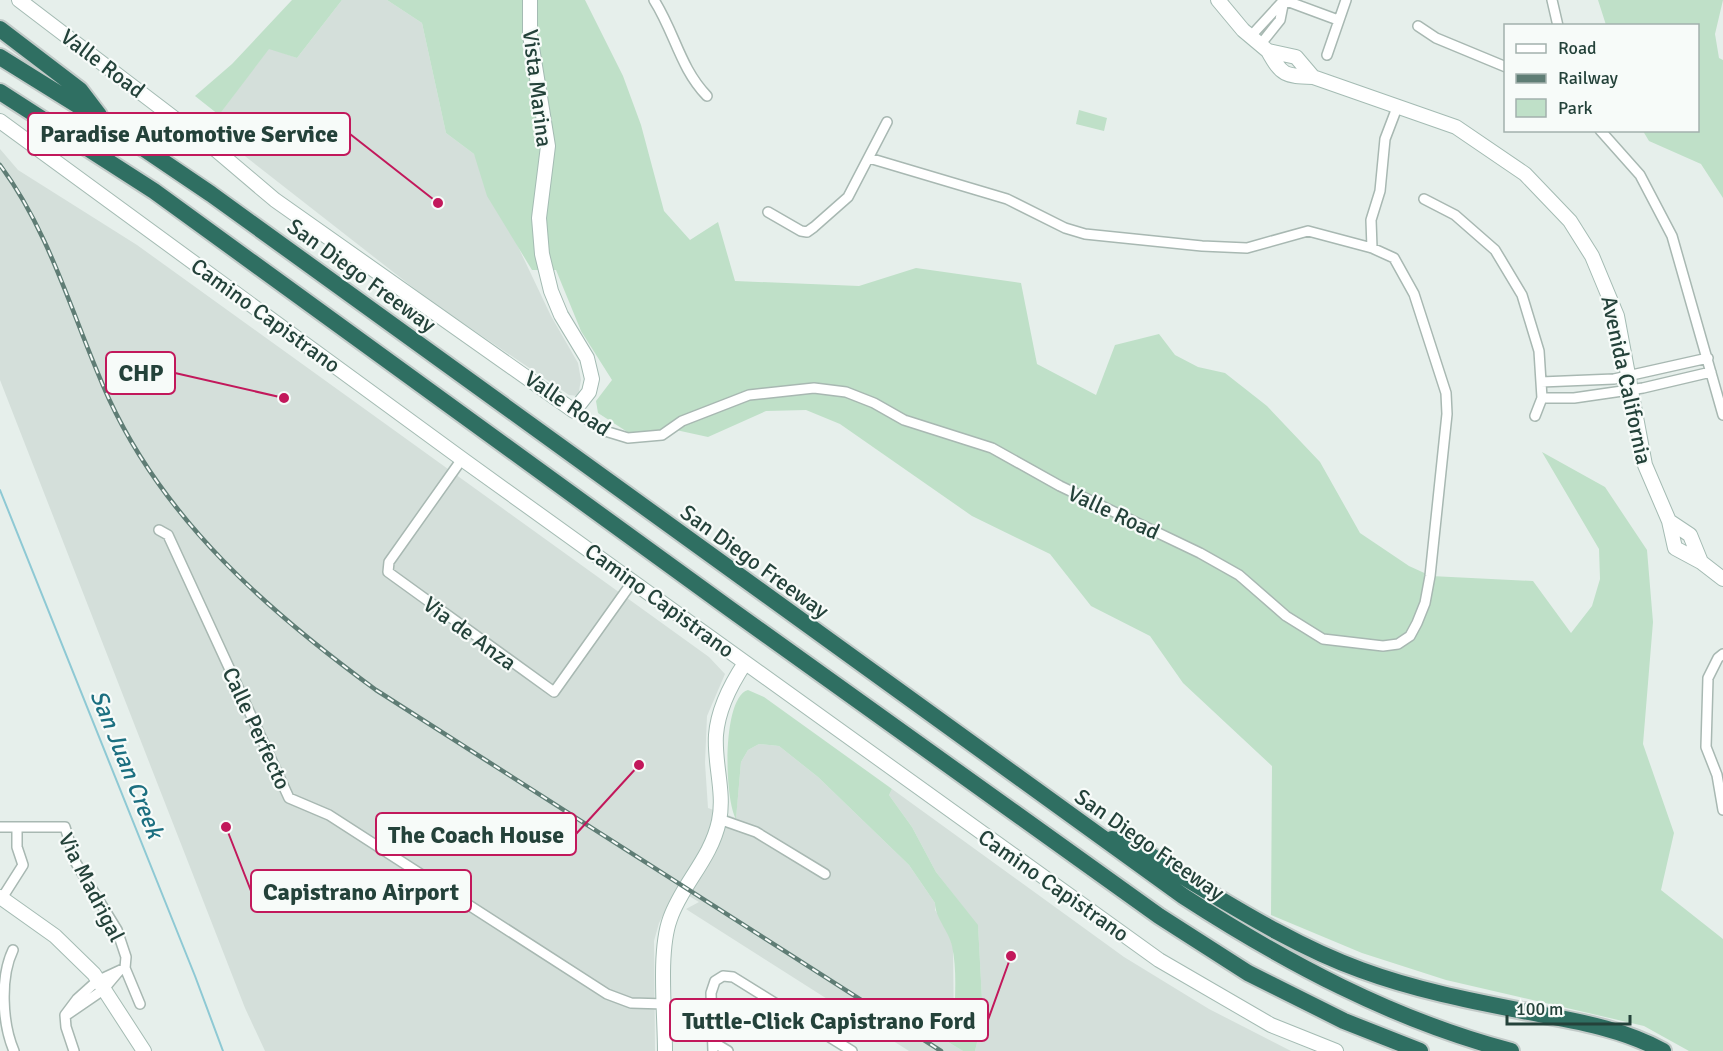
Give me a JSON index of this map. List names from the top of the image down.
{
  "streets": {
    "highway": ["San Diego Freeway"],
    "street": [
      "Valle Road",
      "Vista Marina",
      "Camino Capistrano",
      "Avenida California",
      "Via de Anza",
      "Calle Perfecto",
      "Via Madrigal"
    ]
  },
  "crossings": [
    ["Valle Road", "Vista Marina"],
    ["Camino Capistrano", "Via de Anza"]
  ],
  "water": ["San Juan Creek"],
  "places": [
    "Paradise Automotive Service",
    "CHP",
    "The Coach House",
    "Capistrano Airport",
    "Tuttle-Click Capistrano Ford"
  ],
  "legend": ["Road", "Railway", "Park"],
  "scale_bar": "100 m"
}
